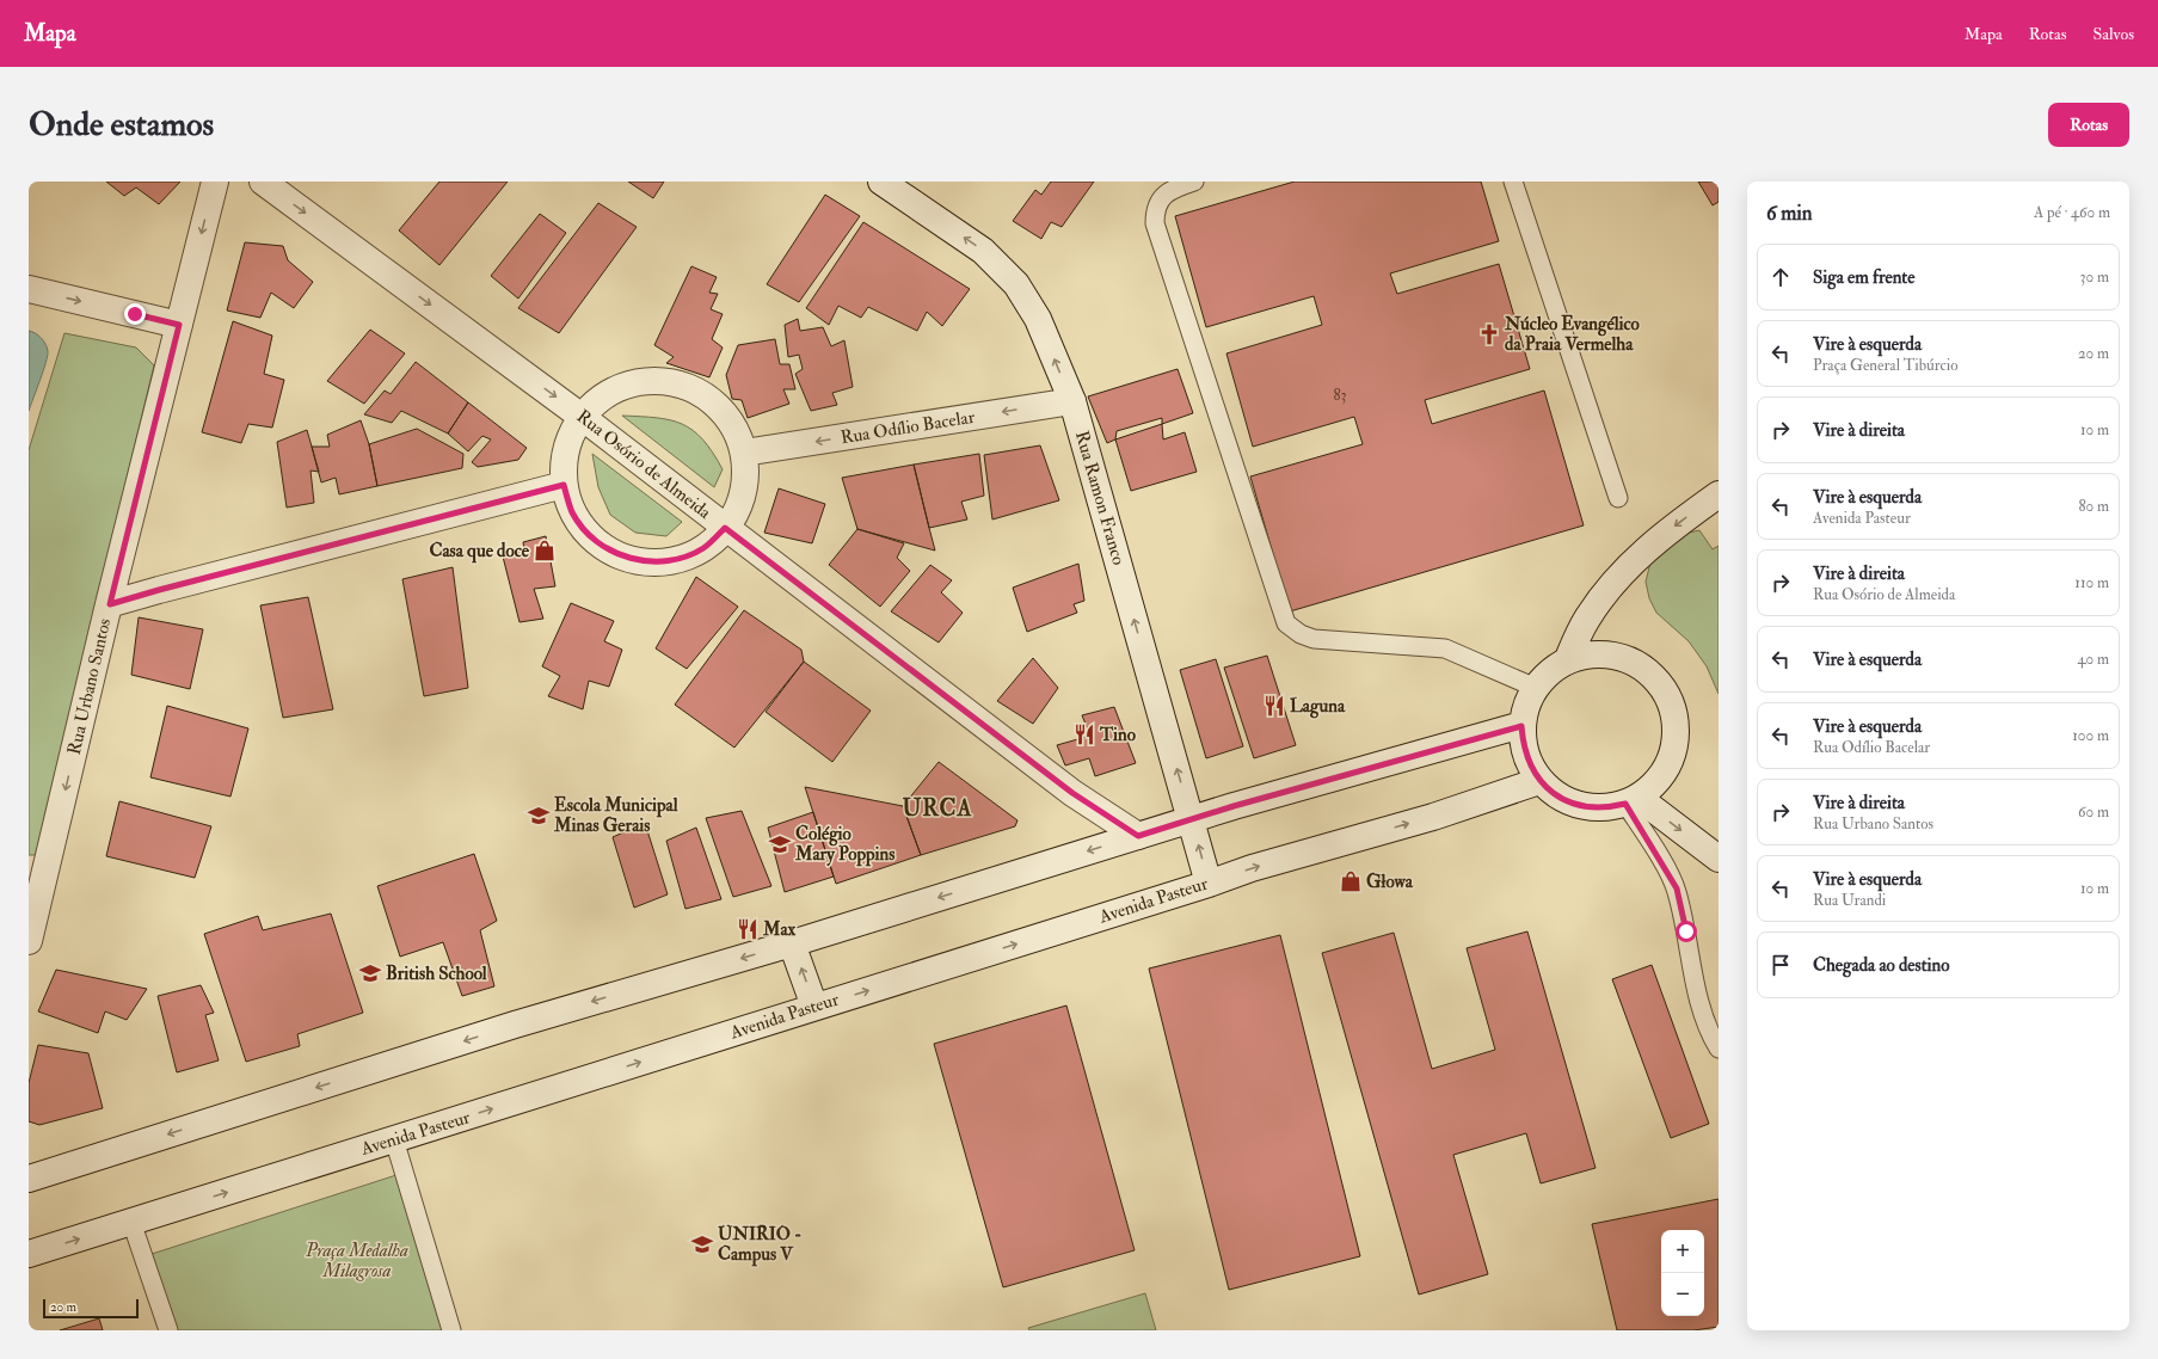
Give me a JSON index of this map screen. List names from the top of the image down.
{
  "streets": {
    "street": [
      "Rua Odílio Bacelar",
      "Rua Osório de Almeida",
      "Rua Ramon Franco",
      "Rua Urbano Santos",
      "Avenida Pasteur"
    ]
  },
  "crossings": [
    ["Rua Odílio Bacelar", "Rua Ramon Franco"],
    ["Rua Ramon Franco", "Avenida Pasteur"]
  ],
  "one_way": [
    "Rua Odílio Bacelar",
    "Rua Osório de Almeida",
    "Rua Ramon Franco",
    "Rua Urbano Santos"
  ],
  "districts": ["URCA"],
  "parks": ["Praça Medalha Milagrosa"],
  "places": {
    "church": ["Núcleo Evangélico da Praia Vermelha"],
    "shop": ["Casa que doce", "Głowa"],
    "restaurant": ["Laguna", "Tino", "Max"],
    "school or university": [
      "Escola Municipal Minas Gerais",
      "Colégio Mary Poppins",
      "British School",
      "UNIRIO - Campus V"
    ]
  },
  "house_numbers": ["83"],
  "scale_bar": "20 m",
  "page": {
    "header": "Mapa",
    "nav": ["Mapa", "Rotas", "Salvos"],
    "buttons": "Rotas",
    "title": "Onde estamos",
    "heading": ["6 min", "A pé · 460 m"],
    "list": [
      ["Siga em frente", "30 m"],
      ["Vire à esquerda", "Praça General Tibúrcio", "20 m"],
      ["Vire à direita", "10 m"],
      ["Vire à esquerda", "Avenida Pasteur", "80 m"],
      ["Vire à direita", "Rua Osório de Almeida", "110 m"],
      ["Vire à esquerda", "40 m"],
      ["Vire à esquerda", "Rua Odílio Bacelar", "100 m"],
      ["Vire à direita", "Rua Urbano Santos", "60 m"],
      ["Vire à esquerda", "Rua Urandi", "10 m"],
      "Chegada ao destino"
    ],
    "map_buttons": ["+", "−"],
    "scale": "20 m"
  }
}
